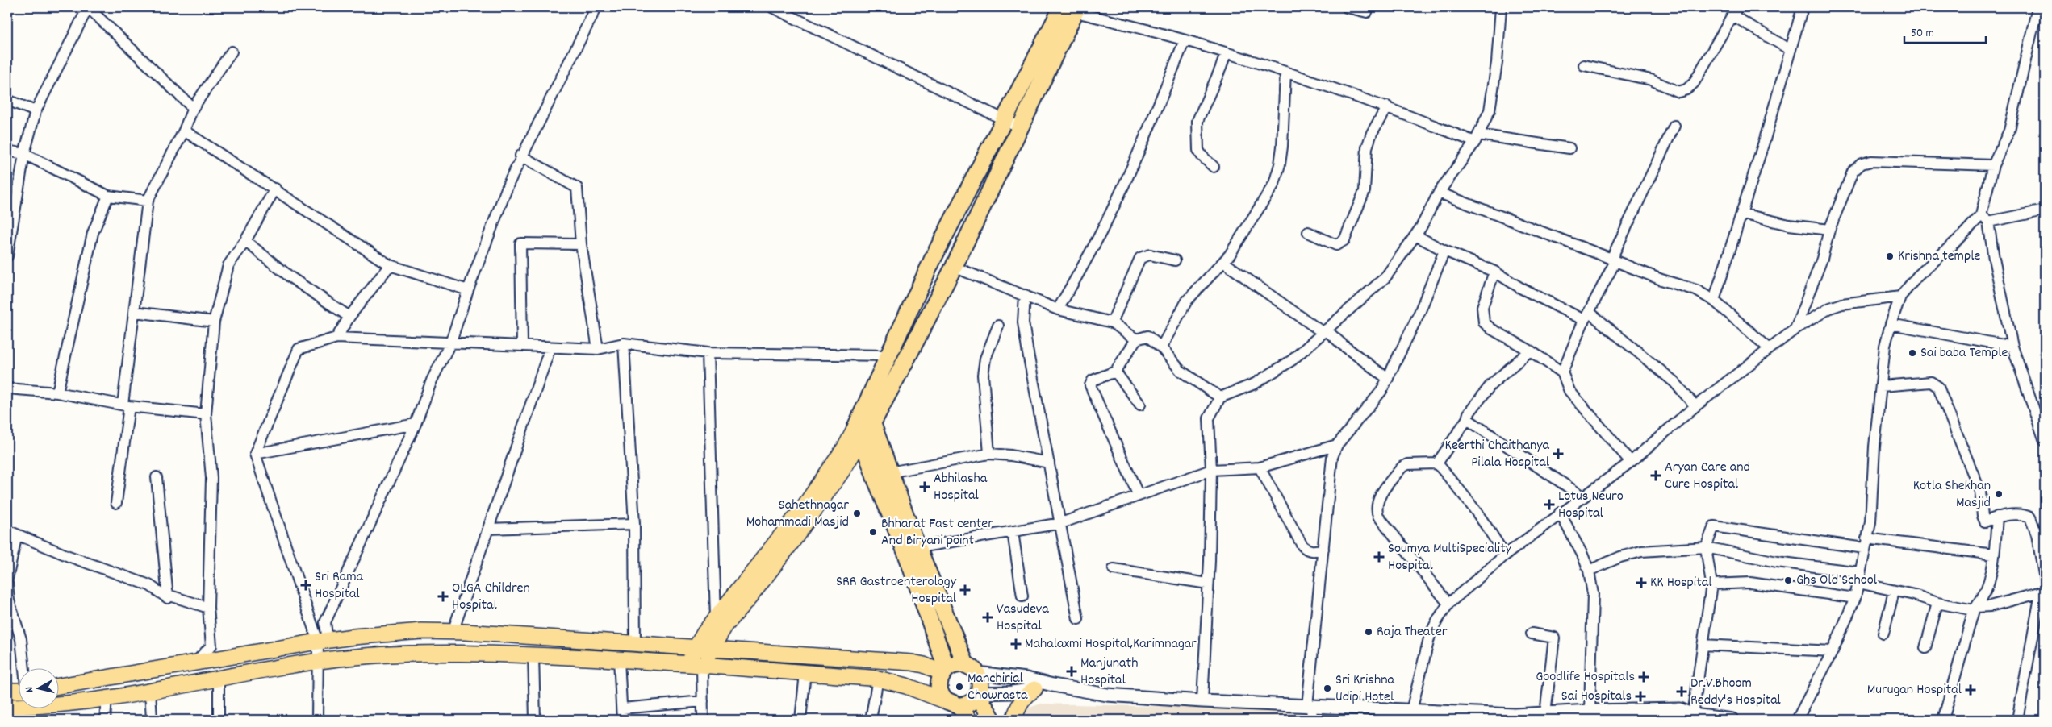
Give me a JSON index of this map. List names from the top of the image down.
{
  "places": {
    "other": [
      "Krishna temple",
      "Sai baba Temple",
      "Kotla Shekhan Masjid",
      "Sahethnagar Mohammadi Masjid",
      "Bhharat Fast center And Biryani point",
      "Ghs Old School",
      "Raja Theater",
      "Manchirial Chowrasta",
      "Sri Krishna Udipi Hotel"
    ],
    "health": [
      "Keerthi Chaithanya Pilala Hospital",
      "Aryan Care and Cure Hospital",
      "Abhilasha Hospital",
      "Lotus Neuro Hospital",
      "Soumya MultiSpeciality Hospital",
      "KK Hospital",
      "Sri Rama Hospital",
      "SRR Gastroenterology Hospital",
      "OLGA Children Hospital",
      "Vasudeva Hospital",
      "Mahalaxmi Hospital,Karimnagar",
      "Manjunath Hospital",
      "Goodlife Hospitals",
      "Murugan Hospital",
      "Dr.V.Bhoom Reddy's Hospital",
      "Sai Hospitals"
    ]
  },
  "scale_bar": "50 m",
  "north": "left"
}
